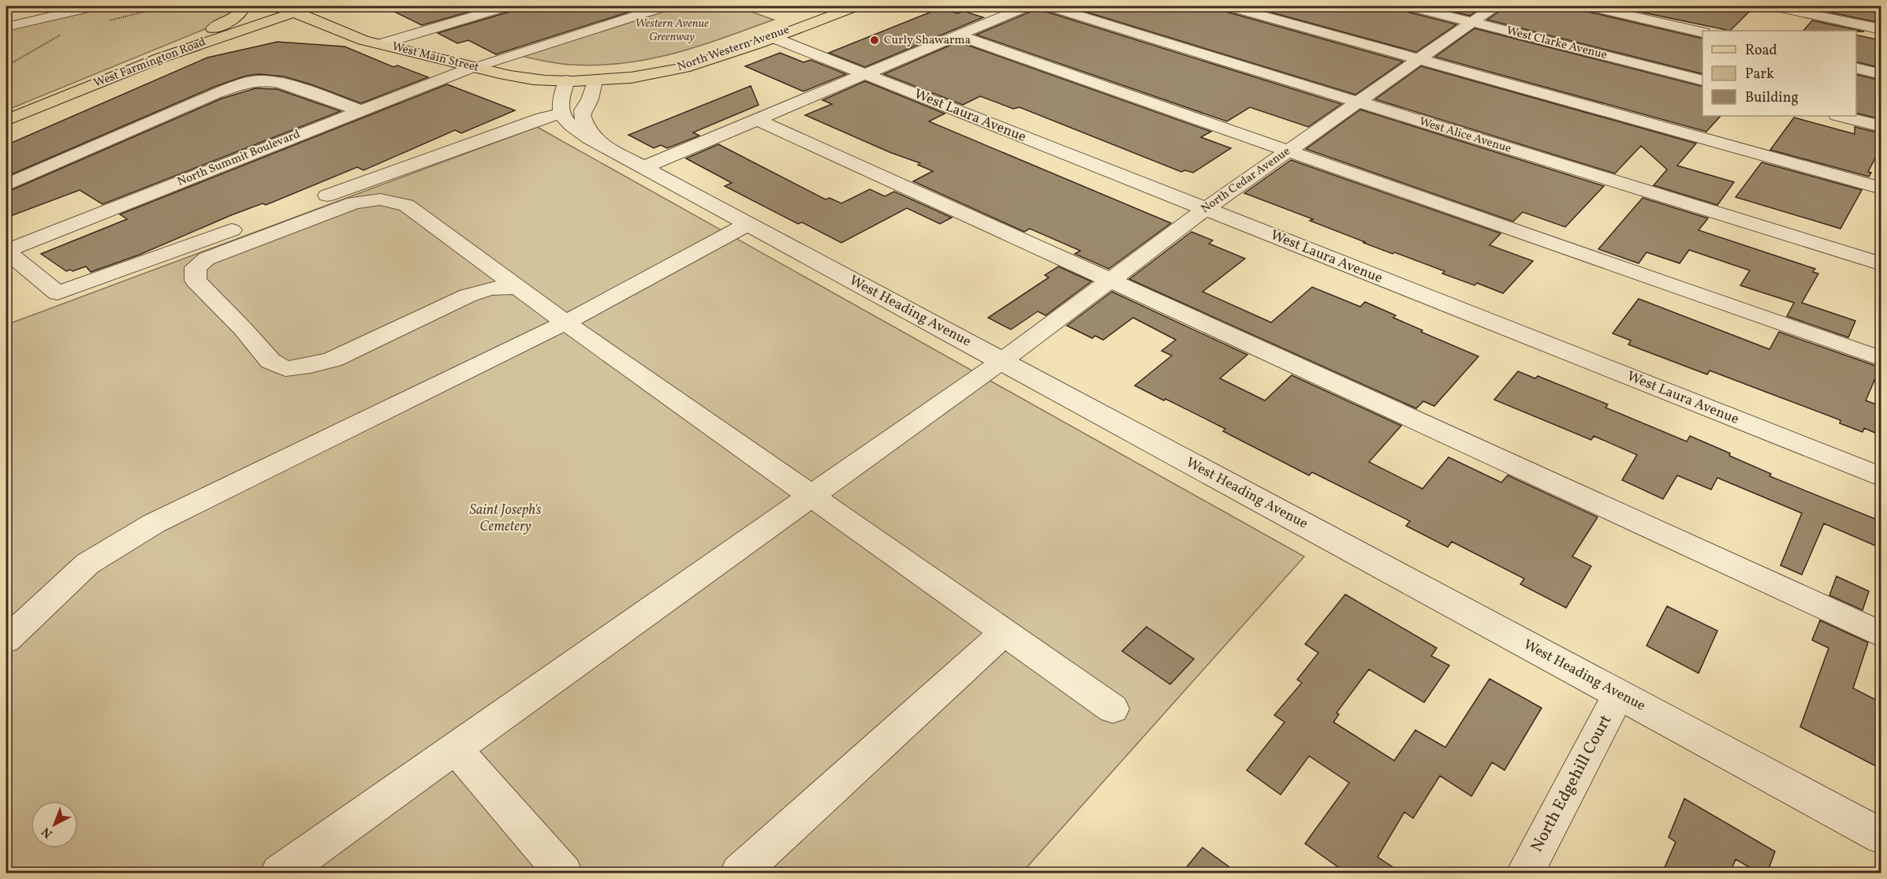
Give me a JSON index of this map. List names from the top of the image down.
{
  "streets": {
    "main road": ["North Western Avenue", "West Main Street", "West Farmington Road"],
    "street": [
      "West Clarke Avenue",
      "West Laura Avenue",
      "West Alice Avenue",
      "North Summit Boulevard",
      "North Cedar Avenue",
      "West Heading Avenue",
      "North Edgehill Court"
    ]
  },
  "crossings": [
    ["West Clarke Avenue", "North Cedar Avenue"],
    ["North Western Avenue", "West Main Street"],
    ["North Western Avenue", "West Laura Avenue"],
    ["North Western Avenue", "West Heading Avenue"],
    ["West Main Street", "West Farmington Road"],
    ["West Main Street", "North Summit Boulevard"],
    ["West Main Street", "West Heading Avenue"],
    ["West Laura Avenue", "North Cedar Avenue"],
    ["West Alice Avenue", "North Cedar Avenue"],
    ["North Cedar Avenue", "West Heading Avenue"],
    ["West Heading Avenue", "North Edgehill Court"]
  ],
  "parks": ["Western Avenue Greenway", "Saint Joseph's Cemetery"],
  "places": ["Curly Shawarma"],
  "legend": ["Road", "Park", "Building"],
  "north": "bottom left"
}
